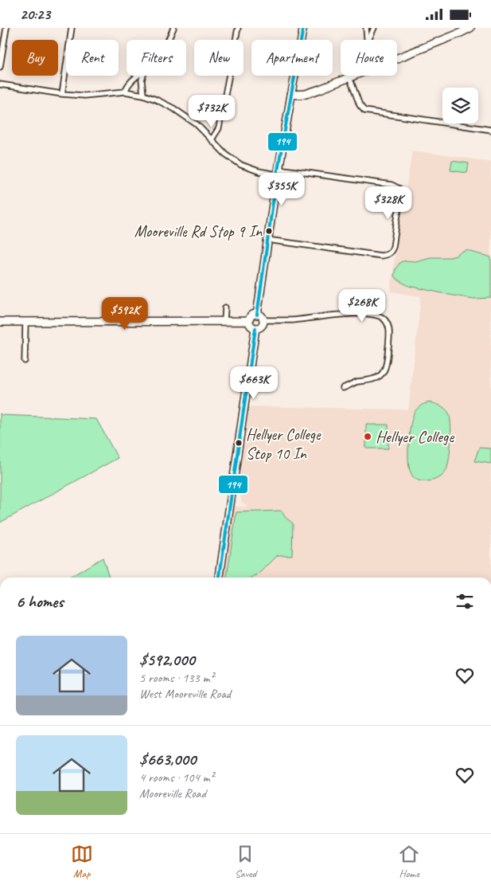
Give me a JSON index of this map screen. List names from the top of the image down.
{
  "places": ["Mooreville Rd Stop 9 In", "Hellyer College", "Hellyer College Stop 10 In"],
  "lines": ["transit line 194"],
  "page": {
    "status": "20:23",
    "chip": [
      "Buy",
      "Rent",
      "Filters",
      "New",
      "Apartment",
      "House"
    ],
    "price": [
      "$732K",
      "$355K",
      "$328K",
      "$268K",
      "$592K",
      "$663K"
    ],
    "heading": "6 homes",
    "list": [
      {
        "name": "$592,000",
        "note": "5 rooms · 133 m² · West Mooreville Road"
      },
      {
        "name": "$663,000",
        "note": "4 rooms · 104 m² · Mooreville Road"
      }
    ],
    "tabs": ["Map", "Saved", "Home"]
  }
}
